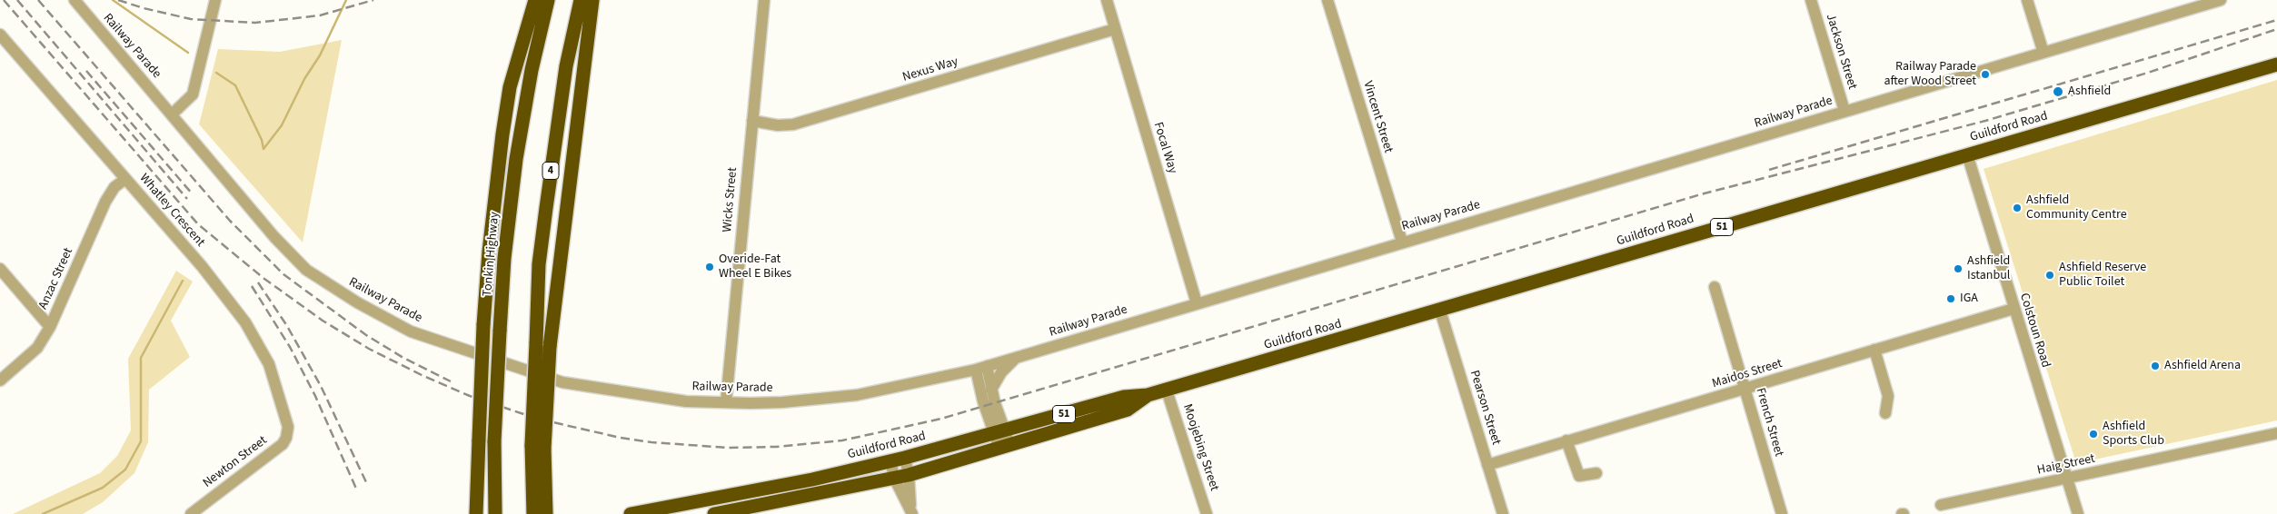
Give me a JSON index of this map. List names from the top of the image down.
{
  "streets": {
    "highway": [
      "Guildford Road",
      "4",
      "51",
      "Tonkin Highway"
    ],
    "street": [
      "Railway Parade",
      "Jackson Street",
      "Nexus Way",
      "Vincent Street",
      "Focal Way",
      "Wicks Street",
      "Whatley Crescent",
      "Anzac Street",
      "Colstoun Road",
      "Maidos Street",
      "Pearson Street",
      "French Street",
      "Moojebing Street",
      "Newton Street",
      "Haig Street"
    ]
  },
  "crossings": [
    ["Railway Parade", "Jackson Street"],
    ["Railway Parade", "Vincent Street"],
    ["Railway Parade", "Focal Way"],
    ["Railway Parade", "Wicks Street"],
    ["Nexus Way", "Focal Way"],
    ["Nexus Way", "Wicks Street"],
    ["Guildford Road", "Colstoun Road"],
    ["Guildford Road", "Pearson Street"],
    ["Guildford Road", "Moojebing Street"],
    ["Whatley Crescent", "Anzac Street"],
    ["Whatley Crescent", "Newton Street"],
    ["Colstoun Road", "Maidos Street"],
    ["Colstoun Road", "Haig Street"],
    ["Maidos Street", "Pearson Street"],
    ["Maidos Street", "French Street"]
  ],
  "places": [
    "Railway Parade after Wood Street",
    "Ashfield",
    "Ashfield Community Centre",
    "Overide-Fat Wheel E Bikes",
    "Ashfield Istanbul",
    "Ashfield Reserve Public Toilet",
    "IGA",
    "Ashfield Arena",
    "Ashfield Sports Club"
  ]
}
